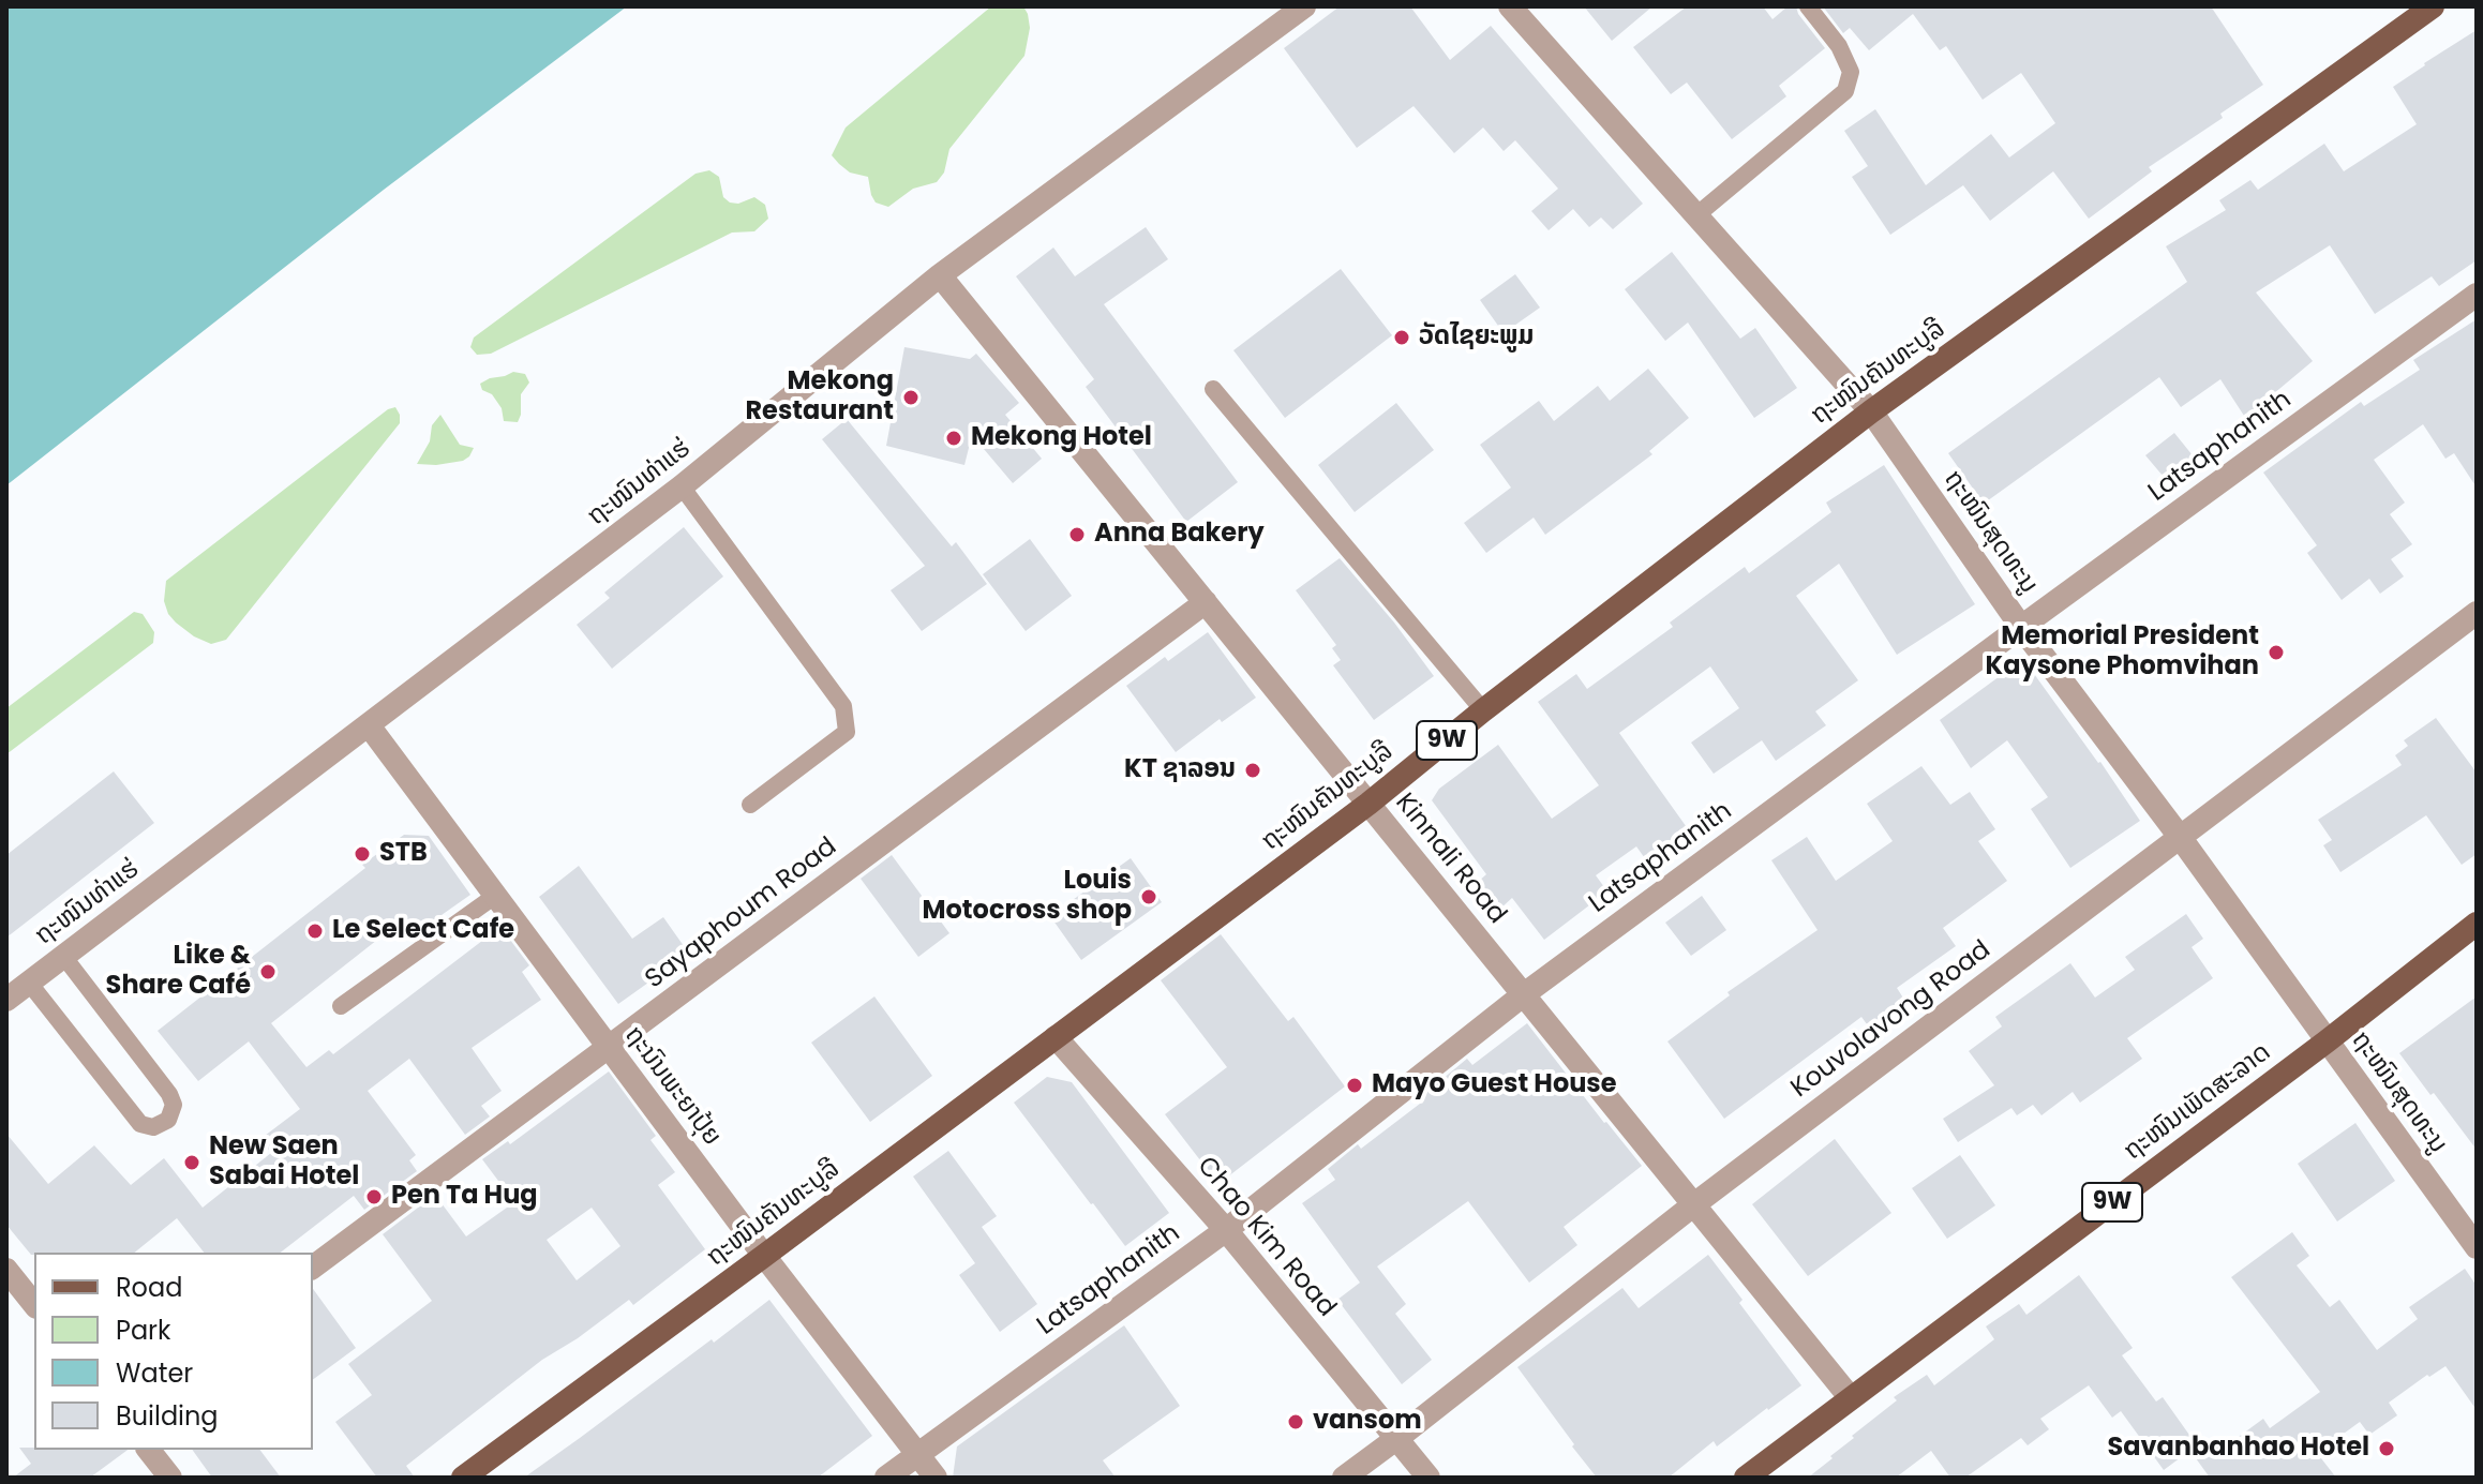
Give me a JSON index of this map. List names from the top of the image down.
{
  "streets": {
    "main road": ["ຖະໜົນຄັນທະບູລີ", "9W", "ຖະໜົນເພັດສະລາດ"],
    "street": [
      "Latsaphanith",
      "ຖະໜົນທ່າແຮ່",
      "ຖະໜົນສຸດທະນູ",
      "Kinnali Road",
      "Sayaphoum Road",
      "Kouvolavong Road",
      "ຖະນົນພະຍາປຸ້ຍ",
      "Chao Kim Road"
    ]
  },
  "crossings": [
    ["ຖະໜົນຄັນທະບູລີ", "ຖະໜົນສຸດທະນູ"],
    ["ຖະໜົນຄັນທະບູລີ", "Kinnali Road"],
    ["ຖະໜົນຄັນທະບູລີ", "ຖະນົນພະຍາປຸ້ຍ"],
    ["ຖະໜົນຄັນທະບູລີ", "Chao Kim Road"],
    ["Latsaphanith", "ຖະໜົນສຸດທະນູ"],
    ["Latsaphanith", "Kinnali Road"],
    ["Latsaphanith", "ຖະນົນພະຍາປຸ້ຍ"],
    ["Latsaphanith", "Chao Kim Road"],
    ["ຖະໜົນທ່າແຮ່", "Kinnali Road"],
    ["ຖະໜົນທ່າແຮ່", "ຖະນົນພະຍາປຸ້ຍ"],
    ["ຖະໜົນສຸດທະນູ", "Kouvolavong Road"],
    ["ຖະໜົນສຸດທະນູ", "ຖະໜົນເພັດສະລາດ"],
    ["Kinnali Road", "Sayaphoum Road"],
    ["Kinnali Road", "Kouvolavong Road"],
    ["Kinnali Road", "ຖະໜົນເພັດສະລາດ"],
    ["Sayaphoum Road", "ຖະນົນພະຍາປຸ້ຍ"],
    ["Kouvolavong Road", "Chao Kim Road"]
  ],
  "places": [
    "ວັດໄຊຍະພູມ",
    "Mekong Restaurant",
    "Mekong Hotel",
    "Anna Bakery",
    "Memorial President Kaysone Phomvihan",
    "KT ຊາລອນ",
    "STB",
    "Louis Motocross shop",
    "Le Select Cafe",
    "Like & Share Café",
    "Mayo Guest House",
    "New Saen Sabai Hotel",
    "Pen Ta Hug",
    "vansom",
    "Savanbanhao Hotel"
  ],
  "legend": [
    "Road",
    "Park",
    "Water",
    "Building"
  ]
}
